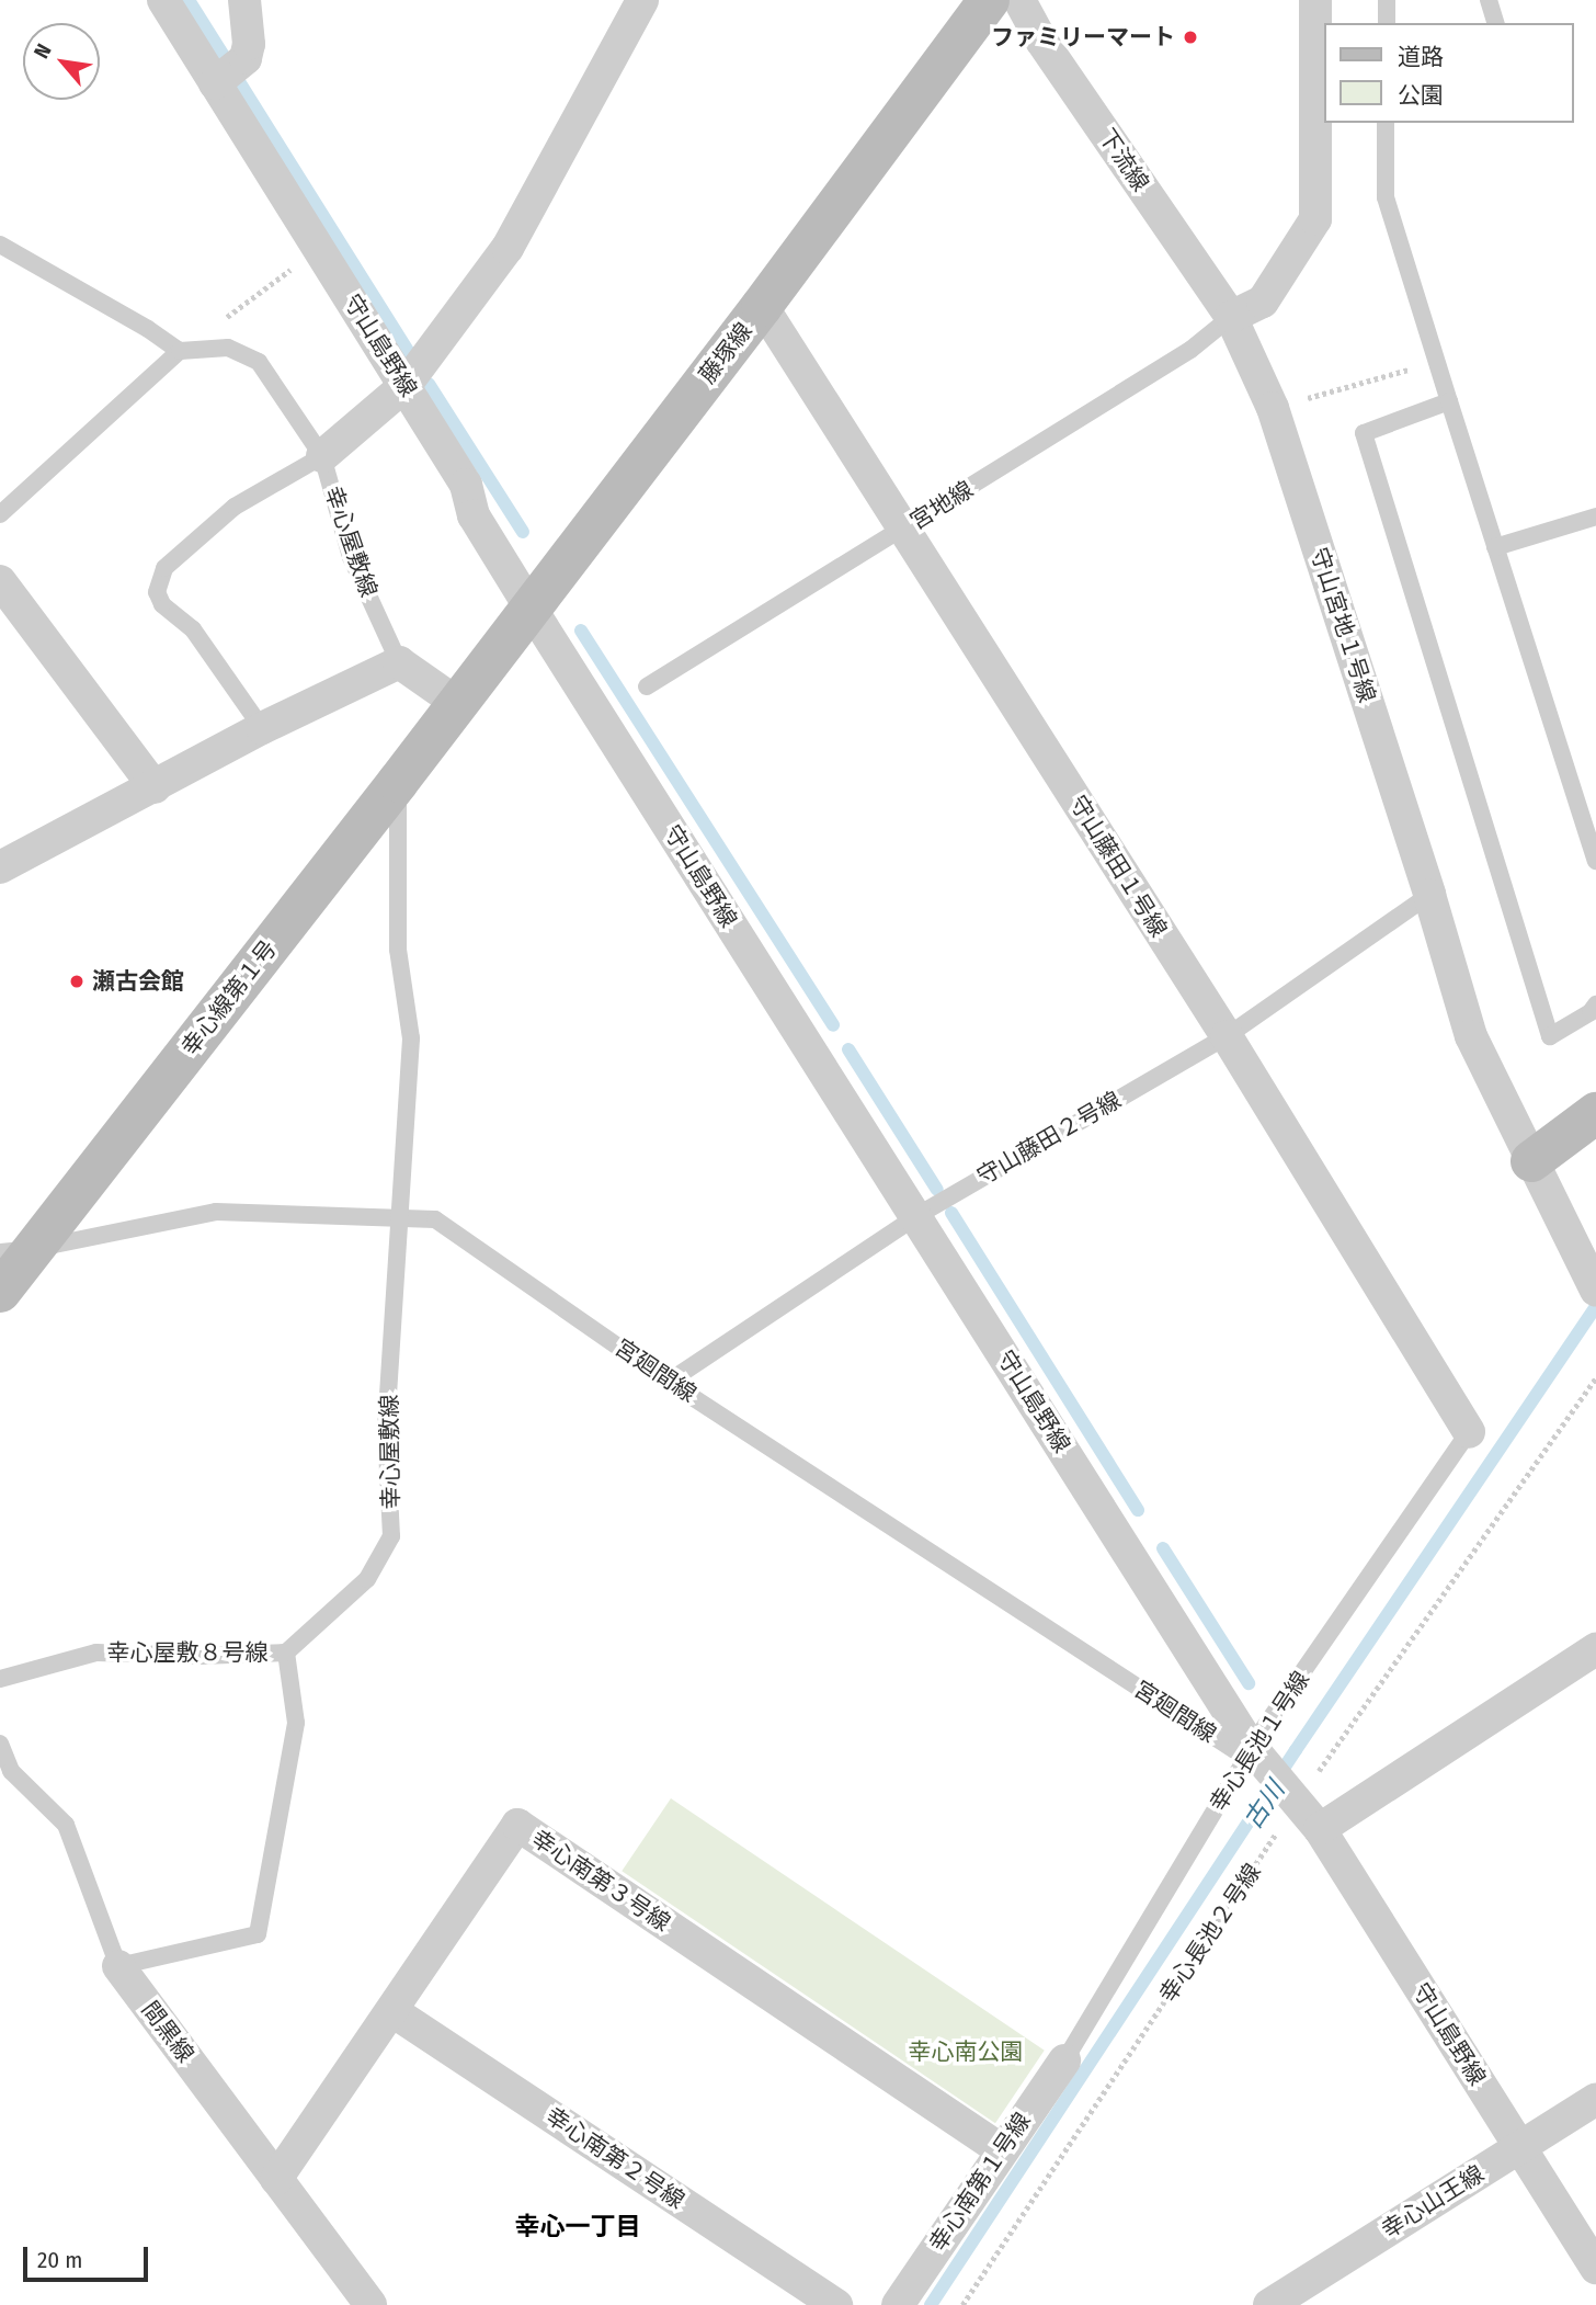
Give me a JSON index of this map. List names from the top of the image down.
{
  "streets": {
    "street": [
      "下流線",
      "守山島野線",
      "藤塚線",
      "幸心屋敷線",
      "守山宮地１号線",
      "守山藤田１号線",
      "幸心線第１号",
      "幸心南第３号線",
      "間黒線",
      "幸心南第２号線",
      "幸心南第１号線",
      "幸心山王線"
    ],
    "lane": [
      "宮地線",
      "守山藤田２号線",
      "宮廻間線",
      "幸心屋敷８号線",
      "幸心長池１号線"
    ],
    "path": ["幸心長池２号線"]
  },
  "crossings": [
    ["下流線", "宮地線"],
    ["下流線", "守山宮地１号線"],
    ["守山島野線", "藤塚線"],
    ["守山島野線", "幸心屋敷線"],
    ["守山島野線", "守山藤田２号線"],
    ["守山島野線", "宮廻間線"],
    ["守山島野線", "幸心長池１号線"],
    ["守山島野線", "幸心長池２号線"],
    ["守山島野線", "幸心山王線"],
    ["藤塚線", "守山藤田１号線"],
    ["藤塚線", "幸心線第１号"],
    ["宮地線", "守山宮地１号線"],
    ["宮地線", "守山藤田１号線"],
    ["幸心屋敷線", "幸心線第１号"],
    ["幸心屋敷線", "宮廻間線"],
    ["幸心屋敷線", "幸心屋敷８号線"],
    ["守山宮地１号線", "守山藤田２号線"],
    ["守山藤田１号線", "守山藤田２号線"],
    ["守山藤田１号線", "幸心長池１号線"],
    ["幸心線第１号", "宮廻間線"],
    ["守山藤田２号線", "宮廻間線"],
    ["宮廻間線", "幸心長池１号線"],
    ["幸心長池１号線", "幸心南第１号線"],
    ["幸心南第３号線", "間黒線"],
    ["幸心南第３号線", "幸心南第２号線"],
    ["幸心南第３号線", "幸心南第１号線"]
  ],
  "districts": ["幸心一丁目"],
  "water": ["古川"],
  "parks": ["幸心南公園"],
  "places": ["ファミリーマート", "瀬古会館"],
  "legend": ["道路", "公園"],
  "scale_bar": "20 m",
  "north": "top left"
}
